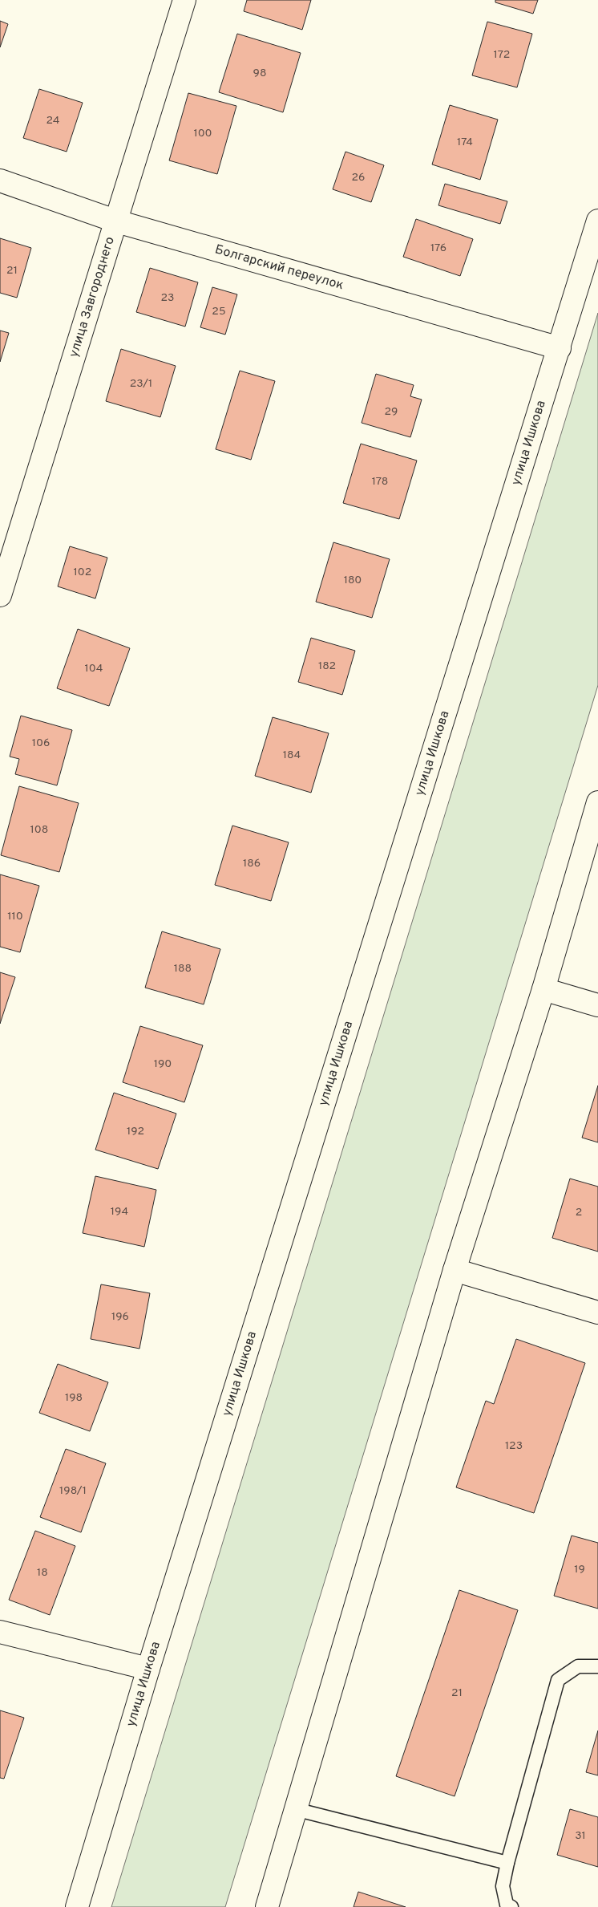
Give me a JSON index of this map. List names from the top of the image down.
{
  "streets": {
    "street": ["Болгарский переулок", "улица Завгороднего", "улица Ишкова"]
  },
  "crossings": [
    ["Болгарский переулок", "улица Завгороднего"],
    ["Болгарский переулок", "улица Ишкова"]
  ],
  "house_numbers": [
    "172",
    "98",
    "24",
    "100",
    "174",
    "26",
    "176",
    "21",
    "23",
    "25",
    "23/1",
    "29",
    "178",
    "102",
    "180",
    "182",
    "104",
    "106",
    "184",
    "108",
    "186",
    "110",
    "188",
    "190",
    "192",
    "194",
    "2",
    "196",
    "198",
    "123",
    "198/1",
    "19",
    "18",
    "21",
    "31"
  ]
}
